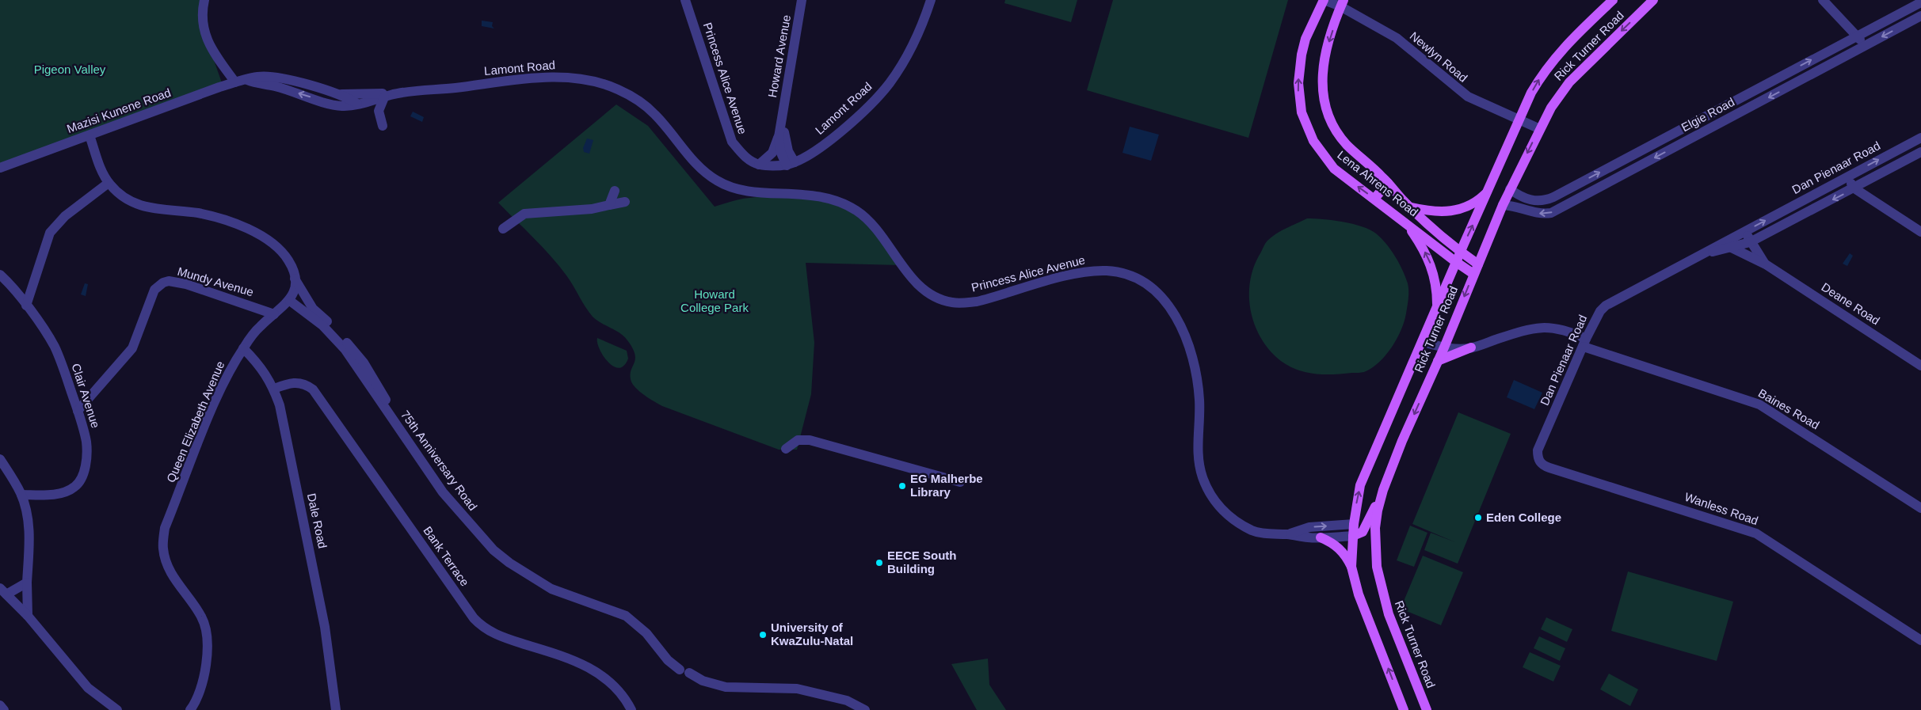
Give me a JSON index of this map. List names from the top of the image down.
{
  "streets": {
    "main road": ["Rick Turner Road", "Lena Ahrens Road"],
    "street": [
      "Howard Avenue",
      "Newlyn Road",
      "Lamont Road",
      "Princess Alice Avenue",
      "Mazisi Kunene Road",
      "Elgie Road",
      "Dan Pienaar Road",
      "Mundy Avenue",
      "Deane Road",
      "Clair Avenue",
      "Baines Road",
      "Queen Elizabeth Avenue",
      "75th Anniversary Road",
      "Wanless Road",
      "Dale Road",
      "Bank Terrace"
    ]
  },
  "crossings": [
    ["Rick Turner Road", "Newlyn Road"],
    ["Rick Turner Road", "Princess Alice Avenue"],
    ["Rick Turner Road", "Elgie Road"],
    ["Rick Turner Road", "Lena Ahrens Road"],
    ["Rick Turner Road", "Baines Road"],
    ["Howard Avenue", "Lamont Road"],
    ["Howard Avenue", "Princess Alice Avenue"],
    ["Newlyn Road", "Lena Ahrens Road"],
    ["Lamont Road", "Princess Alice Avenue"],
    ["Lamont Road", "Mazisi Kunene Road"],
    ["Dan Pienaar Road", "Deane Road"],
    ["Dan Pienaar Road", "Baines Road"],
    ["Dan Pienaar Road", "Wanless Road"],
    ["Mundy Avenue", "Clair Avenue"],
    ["Mundy Avenue", "Queen Elizabeth Avenue"],
    ["Queen Elizabeth Avenue", "75th Anniversary Road"],
    ["Queen Elizabeth Avenue", "Dale Road"],
    ["Dale Road", "Bank Terrace"]
  ],
  "parks": ["Pigeon Valley", "Howard College Park"],
  "places": [
    "EG Malherbe Library",
    "Eden College",
    "EECE South Building",
    "University of KwaZulu-Natal"
  ]
}
